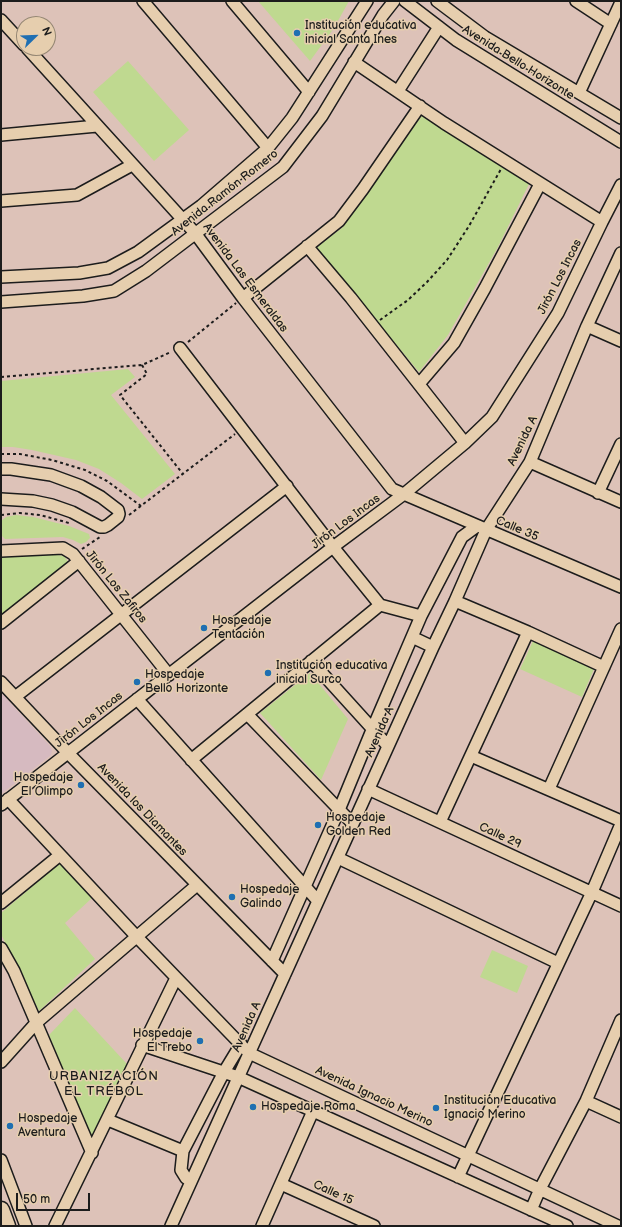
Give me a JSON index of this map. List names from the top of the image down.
{
  "streets": {
    "street": [
      "Avenida Bello Horizonte",
      "Avenida Ramón Romero",
      "Jirón Los Incas",
      "Avenida Las Esmeraldas",
      "Avenida A",
      "Calle 35",
      "Jirón Los Zafiros",
      "Avenida los Diamantes",
      "Calle 29",
      "Avenida Ignacio Merino",
      "Calle 15"
    ]
  },
  "crossings": [
    ["Avenida Ramón Romero", "Avenida Las Esmeraldas"],
    ["Jirón Los Incas", "Avenida Las Esmeraldas"],
    ["Jirón Los Incas", "Calle 35"],
    ["Jirón Los Incas", "Jirón Los Zafiros"],
    ["Jirón Los Incas", "Avenida los Diamantes"],
    ["Avenida Las Esmeraldas", "Calle 35"],
    ["Avenida A", "Calle 35"],
    ["Avenida A", "Calle 29"],
    ["Avenida A", "Avenida Ignacio Merino"]
  ],
  "districts": ["URBANIZACIÓN EL TRÉBOL"],
  "places": [
    "Institución educativa inicial Santa Ines",
    "Hospedaje Tentación",
    "Institución educativa inicial Surco",
    "Hospedaje Bello Horizonte",
    "Hospedaje El Olimpo",
    "Hospedaje Golden Red",
    "Hospedaje Galindo",
    "Hospedaje El Trebo",
    "Hospedaje Roma",
    "Institución Educativa Ignacio Merino",
    "Hospedaje Aventura"
  ],
  "scale_bar": "50 m",
  "north": "top right"
}
